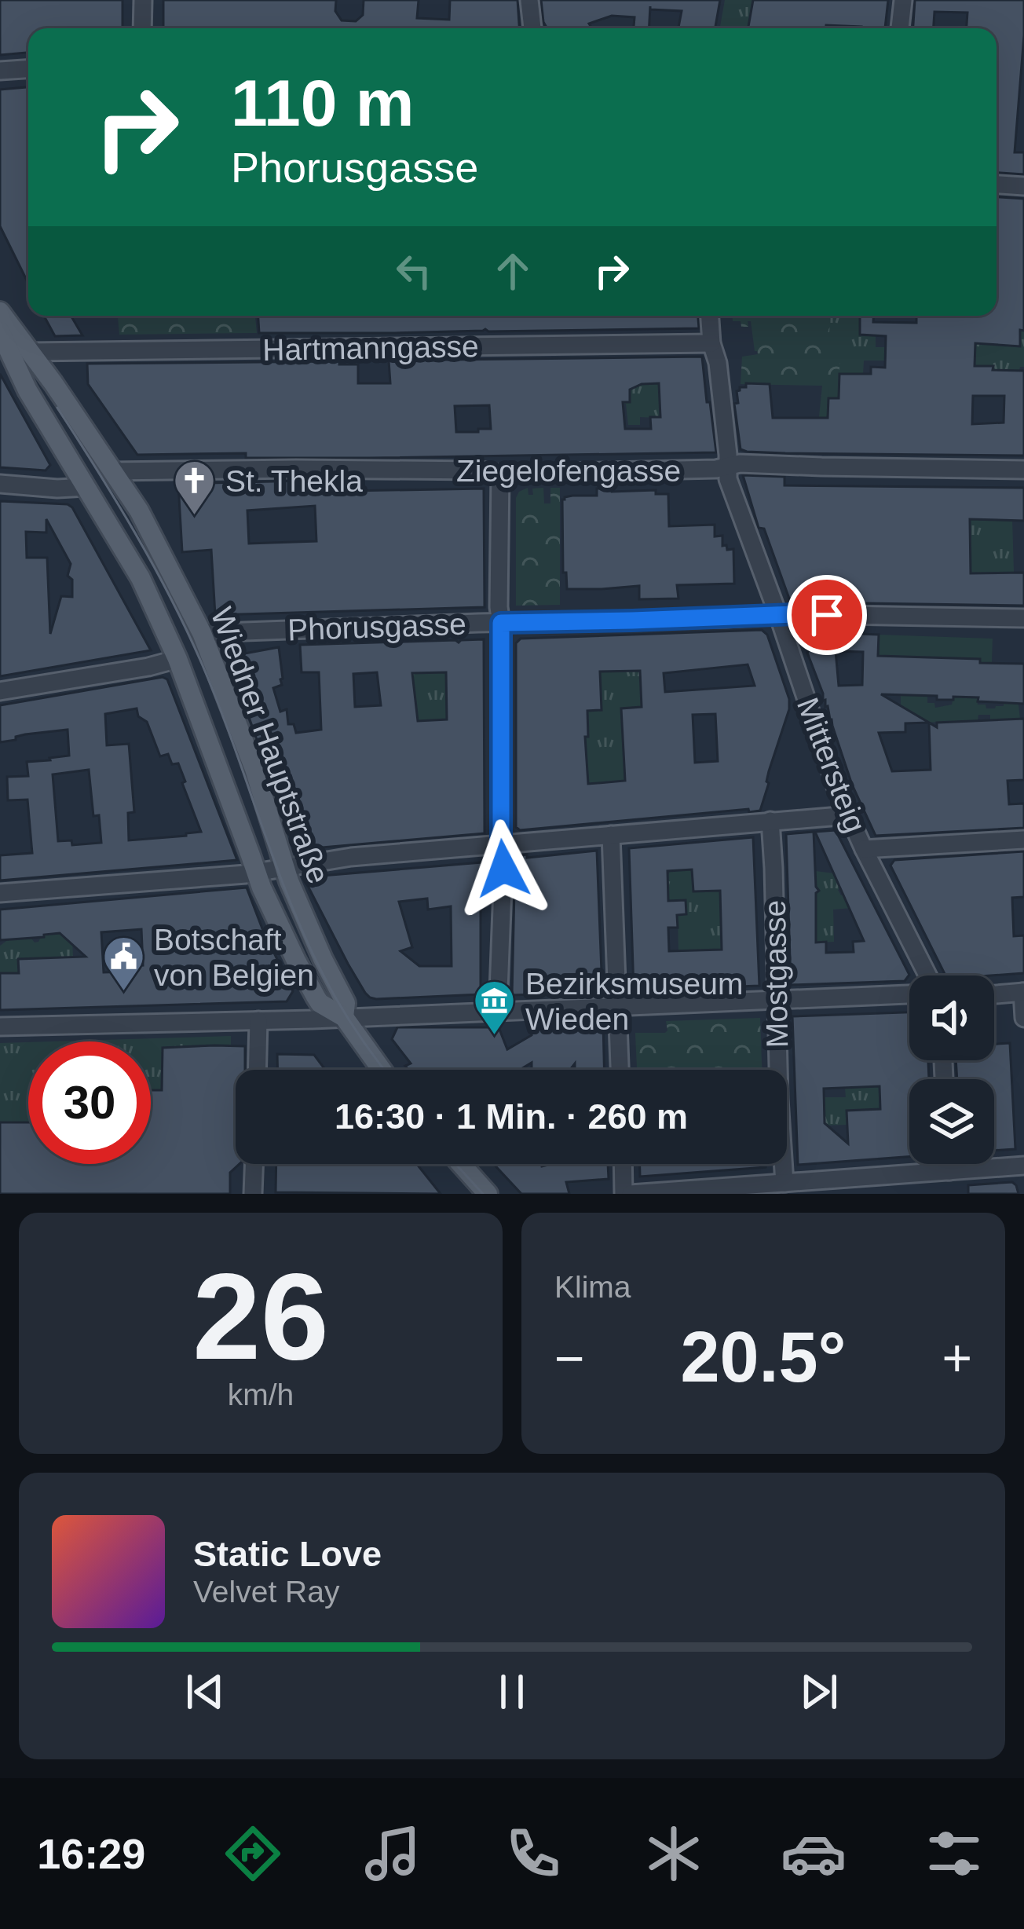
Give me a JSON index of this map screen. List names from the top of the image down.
{
  "streets": {
    "main road": ["Wiedner Hauptstraße"],
    "street": [
      "Hartmanngasse",
      "Ziegelofengasse",
      "Phorusgasse",
      "Mittersteig",
      "Mostgasse"
    ]
  },
  "crossings": [
    ["Hartmanngasse", "Wiedner Hauptstraße"],
    ["Hartmanngasse", "Mittersteig"],
    ["Ziegelofengasse", "Wiedner Hauptstraße"],
    ["Ziegelofengasse", "Mittersteig"],
    ["Phorusgasse", "Wiedner Hauptstraße"],
    ["Phorusgasse", "Mittersteig"]
  ],
  "places": {
    "church": ["St. Thekla"],
    "public building": ["Botschaft von Belgien"],
    "museum": ["Bezirksmuseum Wieden"]
  },
  "page": {
    "turn": ["110 m", "Phorusgasse"],
    "limit": "30",
    "trip": "16:30 · 1 Min. · 260 m",
    "tile": [
      ["26", "km/h"],
      "Klima"
    ],
    "heat": ["−", "20.5°", "+"],
    "song": ["Static Love", "Velvet Ray"],
    "tabs": "16:29"
  }
}
